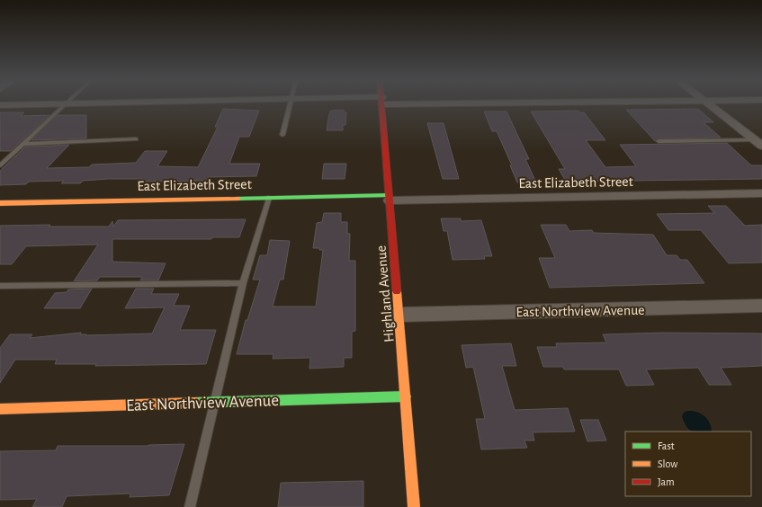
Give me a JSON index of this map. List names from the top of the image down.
{
  "streets": {
    "street": ["East Elizabeth Street", "Highland Avenue", "East Northview Avenue"]
  },
  "crossings": [
    ["East Elizabeth Street", "Highland Avenue"],
    ["Highland Avenue", "East Northview Avenue"]
  ],
  "legend": ["Fast", "Slow", "Jam"]
}
